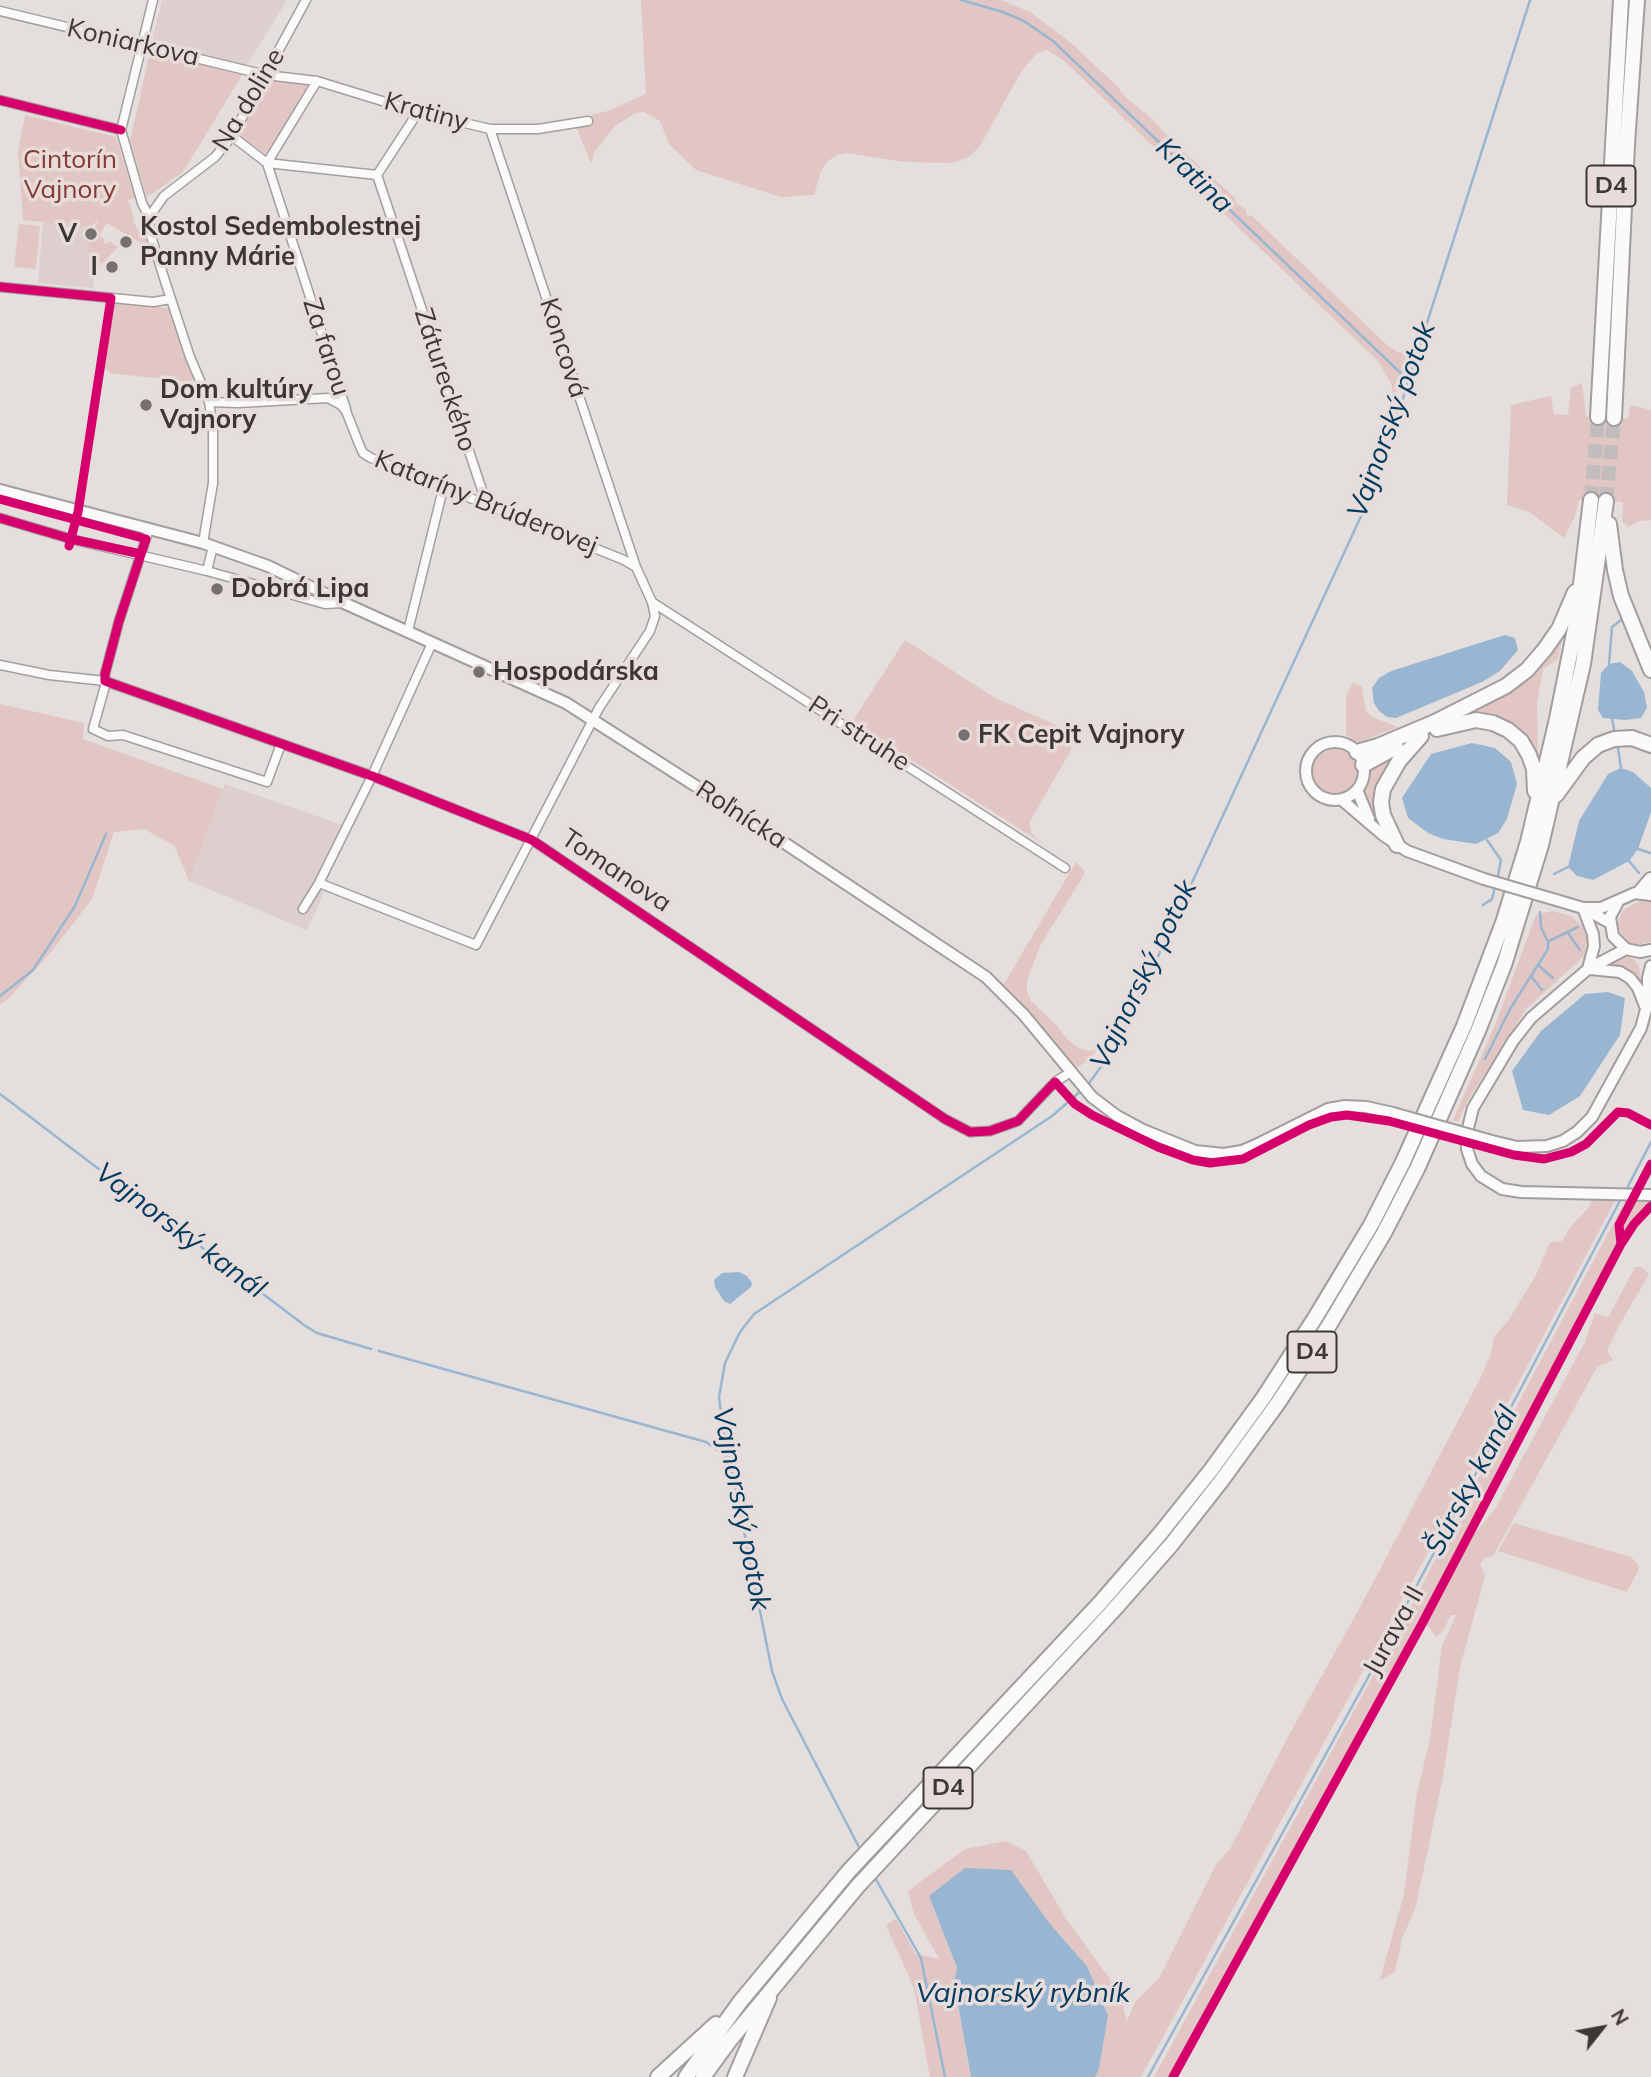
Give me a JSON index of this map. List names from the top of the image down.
{
  "streets": {
    "highway": ["D4"],
    "street": [
      "Koniarkova",
      "Na doline",
      "Kratiny",
      "Za farou",
      "Koncová",
      "Zátureckého",
      "Kataríny Brúderovej",
      "Pri struhe",
      "Roľnícka",
      "Tomanova"
    ],
    "cycle path": ["Jurava II"]
  },
  "crossings": [
    ["Koniarkova", "Na doline"],
    ["Koniarkova", "Kratiny"],
    ["Na doline", "Kratiny"],
    ["Kratiny", "Koncová"],
    ["Za farou", "Kataríny Brúderovej"],
    ["Koncová", "Kataríny Brúderovej"],
    ["Zátureckého", "Kataríny Brúderovej"],
    ["Roľnícka", "Tomanova"]
  ],
  "water": [
    "Kratina",
    "Vajnorský potok",
    "Vajnorský kanál",
    "Šúrsky kanál",
    "Vajnorský rybník"
  ],
  "parks": ["Cintorín Vajnory"],
  "places": [
    "V",
    "Kostol Sedembolestnej Panny Márie",
    "I",
    "Dom kultúry Vajnory",
    "Dobrá Lipa",
    "Hospodárska",
    "FK Cepit Vajnory"
  ],
  "north": "top right"
}
